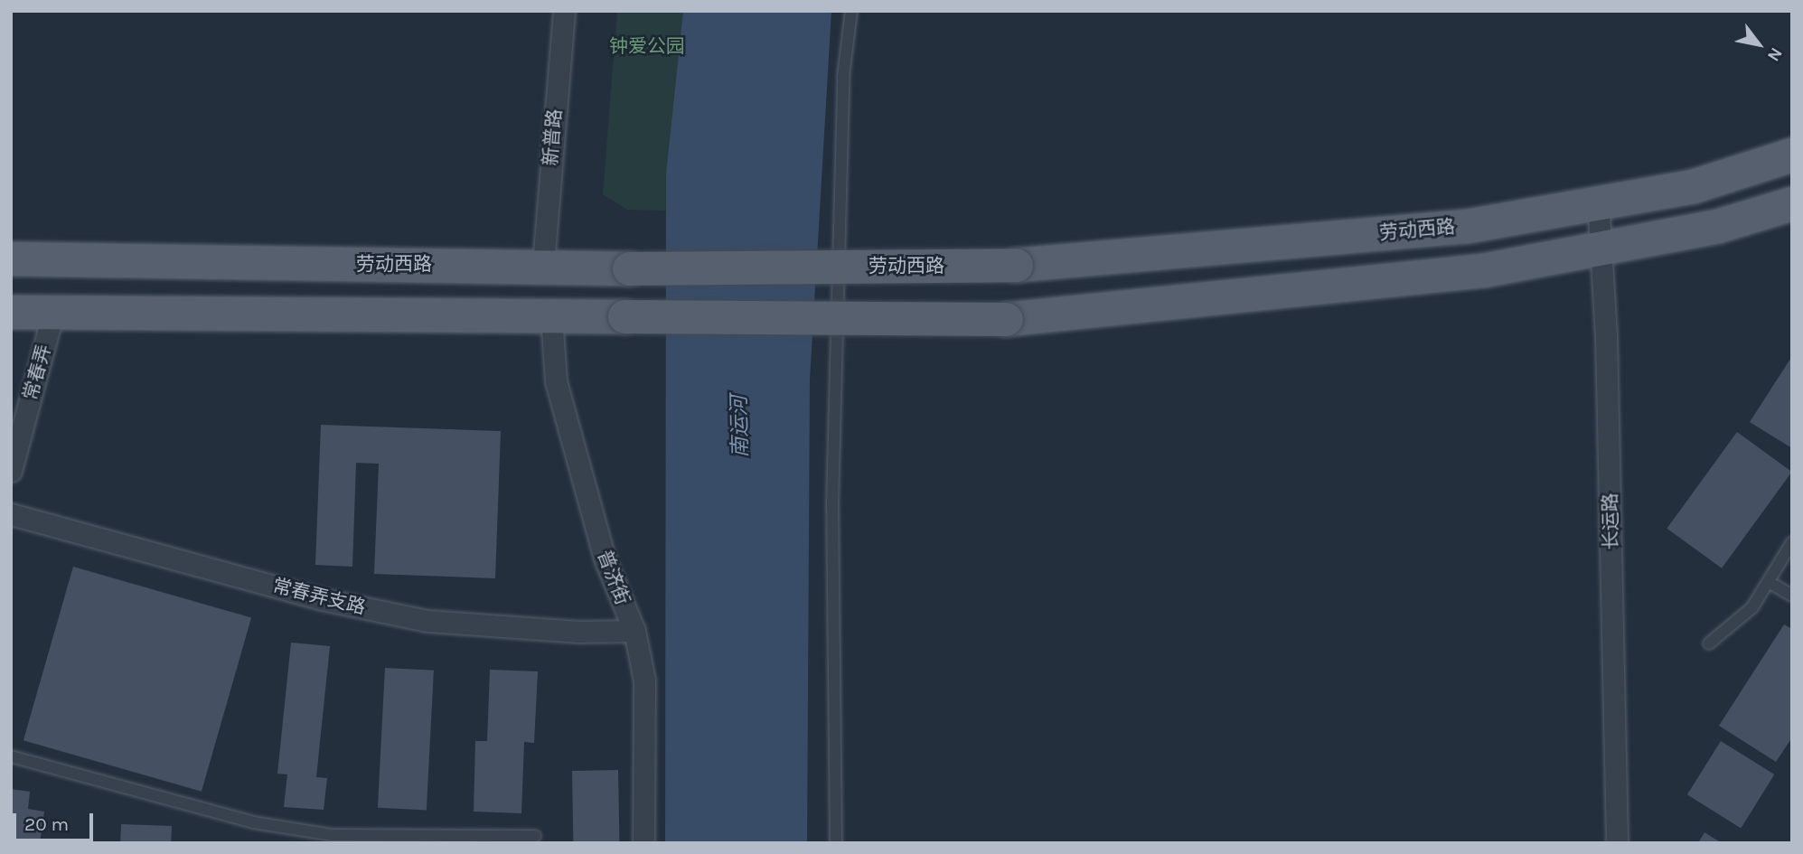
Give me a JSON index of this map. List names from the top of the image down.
{
  "streets": {
    "main road": ["劳动西路"],
    "street": [
      "新普路",
      "常春弄",
      "长运路",
      "普济街",
      "常春弄支路"
    ]
  },
  "crossings": [
    ["新普路", "劳动西路"],
    ["劳动西路", "长运路"],
    ["普济街", "常春弄支路"]
  ],
  "water": ["南运河"],
  "parks": ["钟爱公园"],
  "scale_bar": "20 m",
  "north": "bottom right"
}
